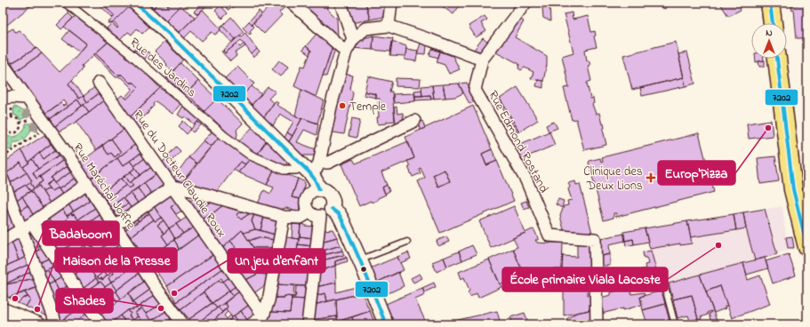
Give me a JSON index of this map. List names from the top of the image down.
{
  "streets": {
    "street": [
      "Rue des Jardins",
      "Rue Edmond Rostand",
      "Rue du Docteur Claudie Roux",
      "Rue Maréchal Joffre"
    ]
  },
  "places": {
    "other": [
      "Temple",
      "Europ'Pizza",
      "École primaire Viala Lacoste",
      "Un jeu d'enfant",
      "Badaboom",
      "Shades",
      "Maison de la Presse"
    ],
    "health": ["Clinique des Deux Lions"]
  },
  "lines": ["transit line 7202"],
  "north": "top"
}
